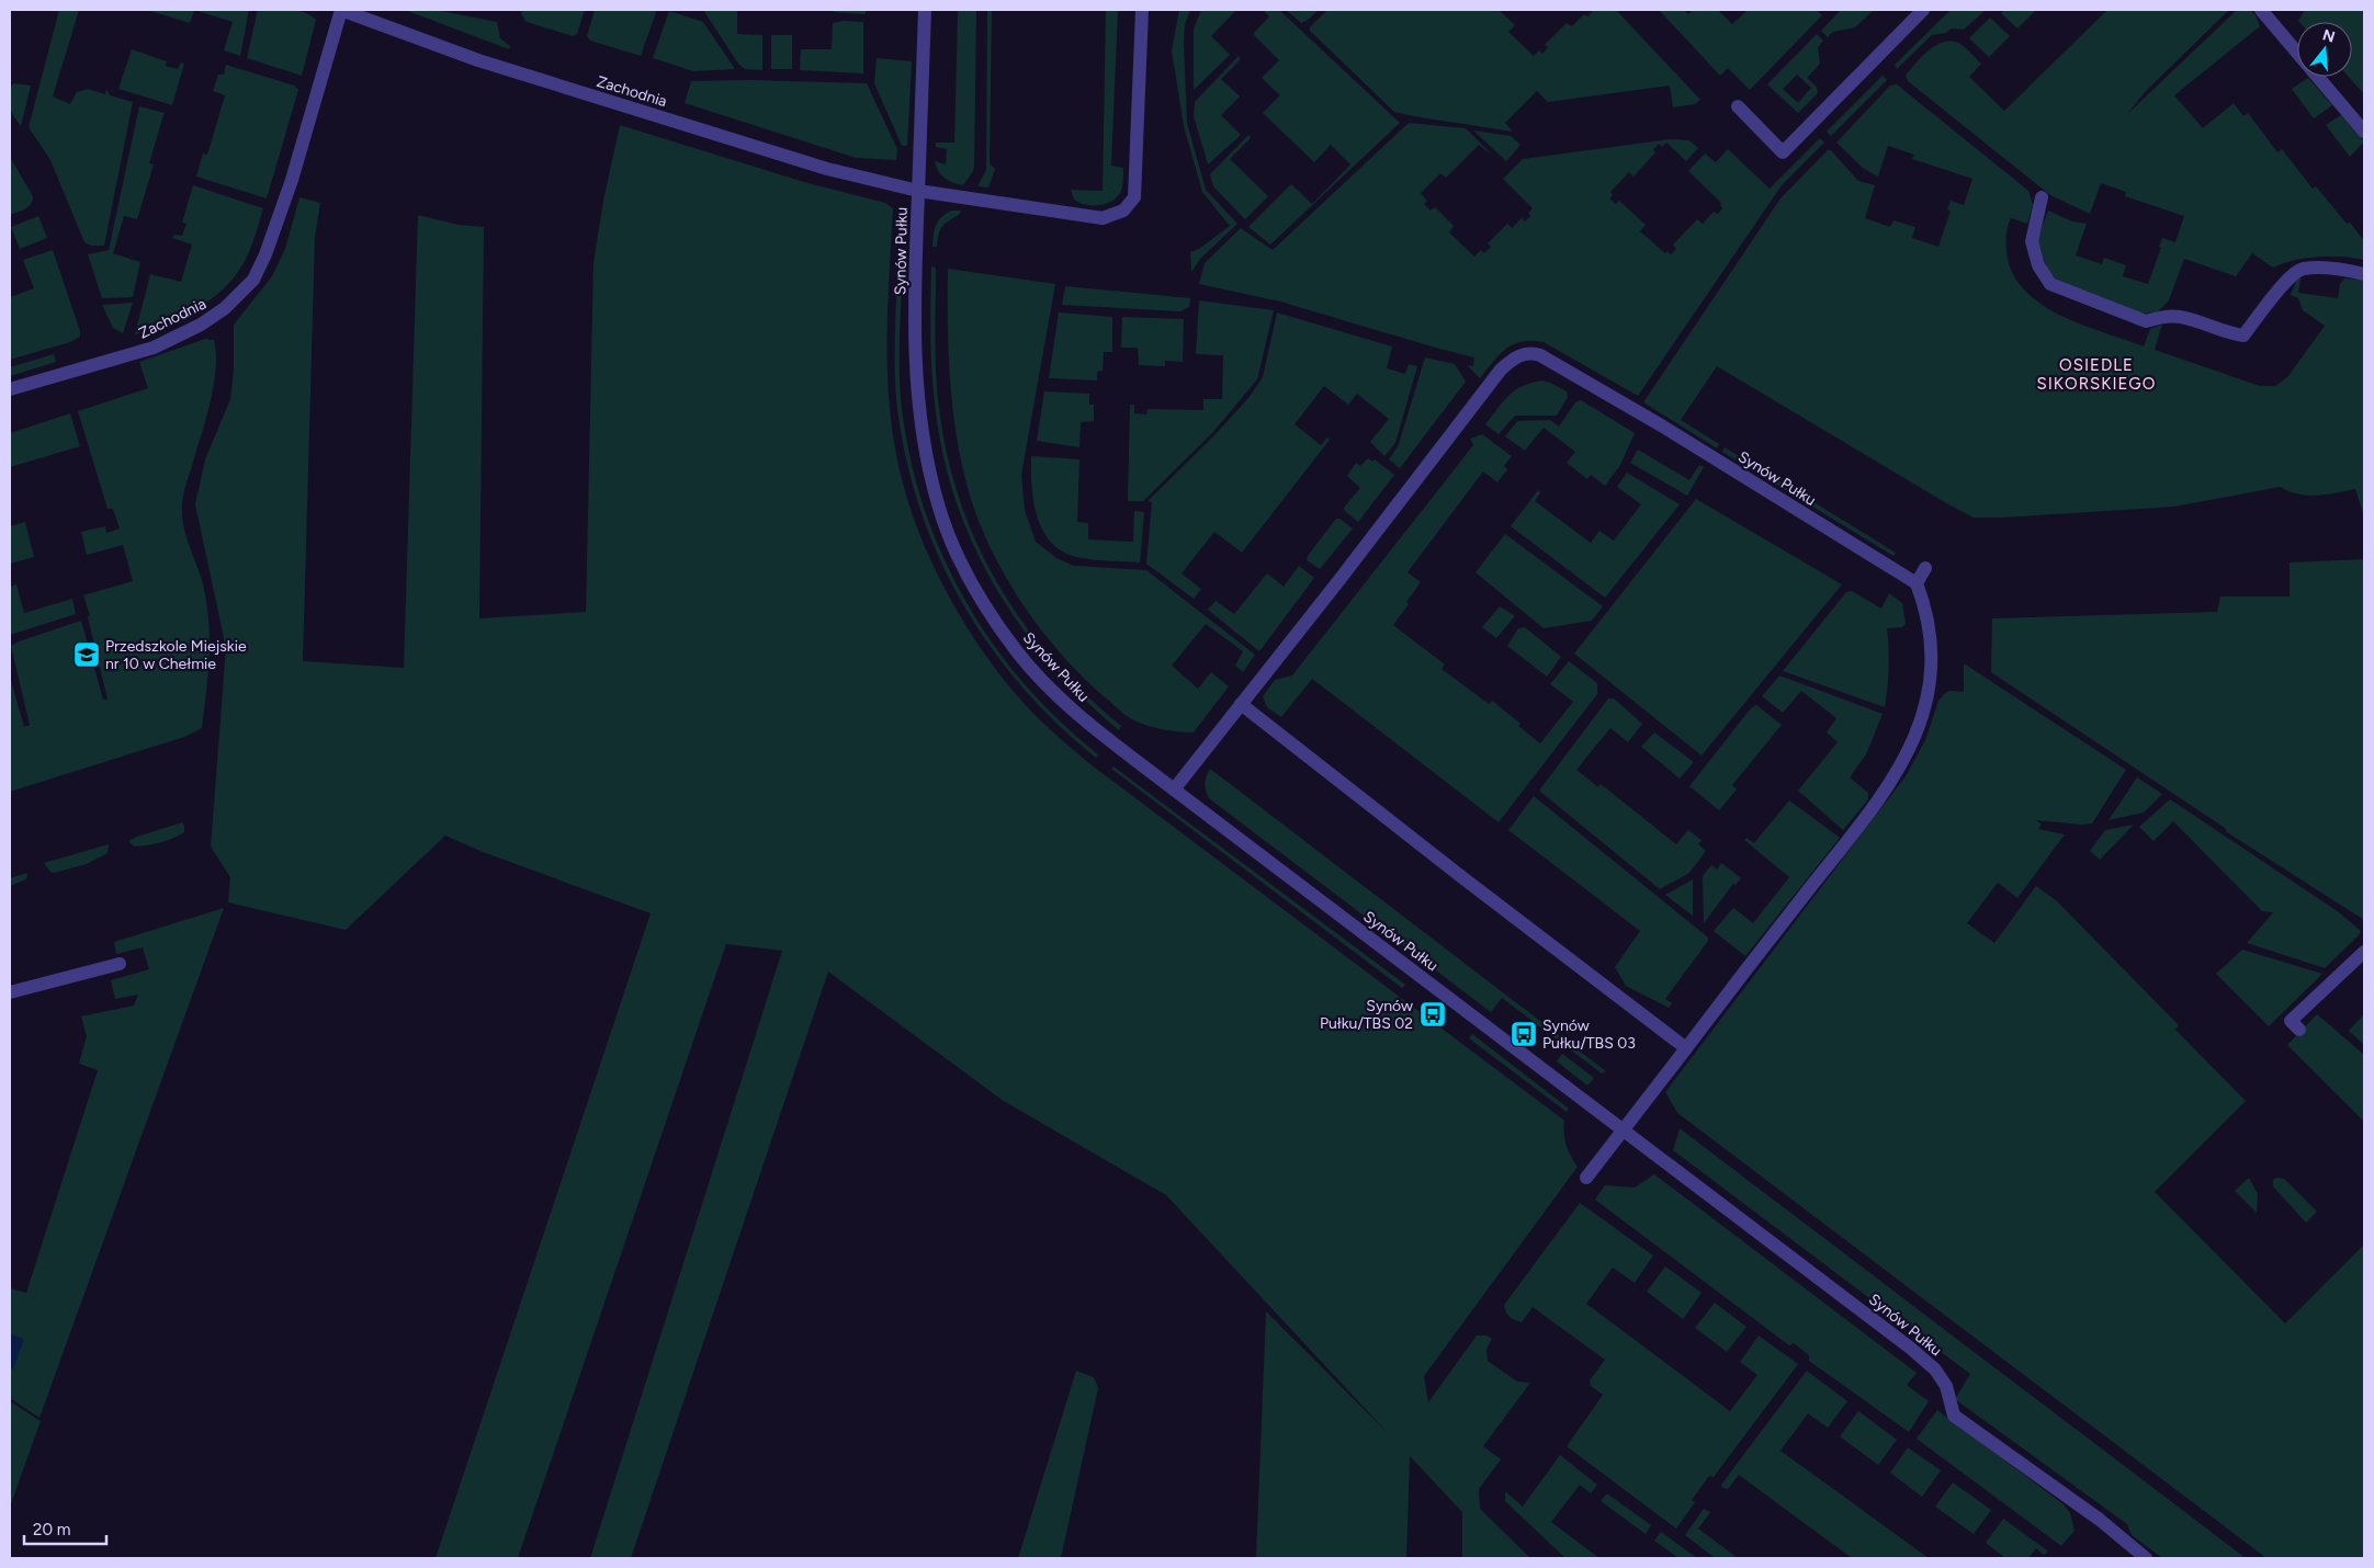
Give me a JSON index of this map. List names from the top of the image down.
{
  "streets": {
    "street": ["Zachodnia", "Synów Pułku"]
  },
  "crossings": [
    ["Zachodnia", "Synów Pułku"]
  ],
  "districts": ["OSIEDLE SIKORSKIEGO"],
  "places": {
    "school or university": ["Przedszkole Miejskie nr 10 w Chełmie"],
    "bus stop": ["Synów Pułku/TBS 02", "Synów Pułku/TBS 03"]
  },
  "scale_bar": "20 m",
  "north": "top"
}
